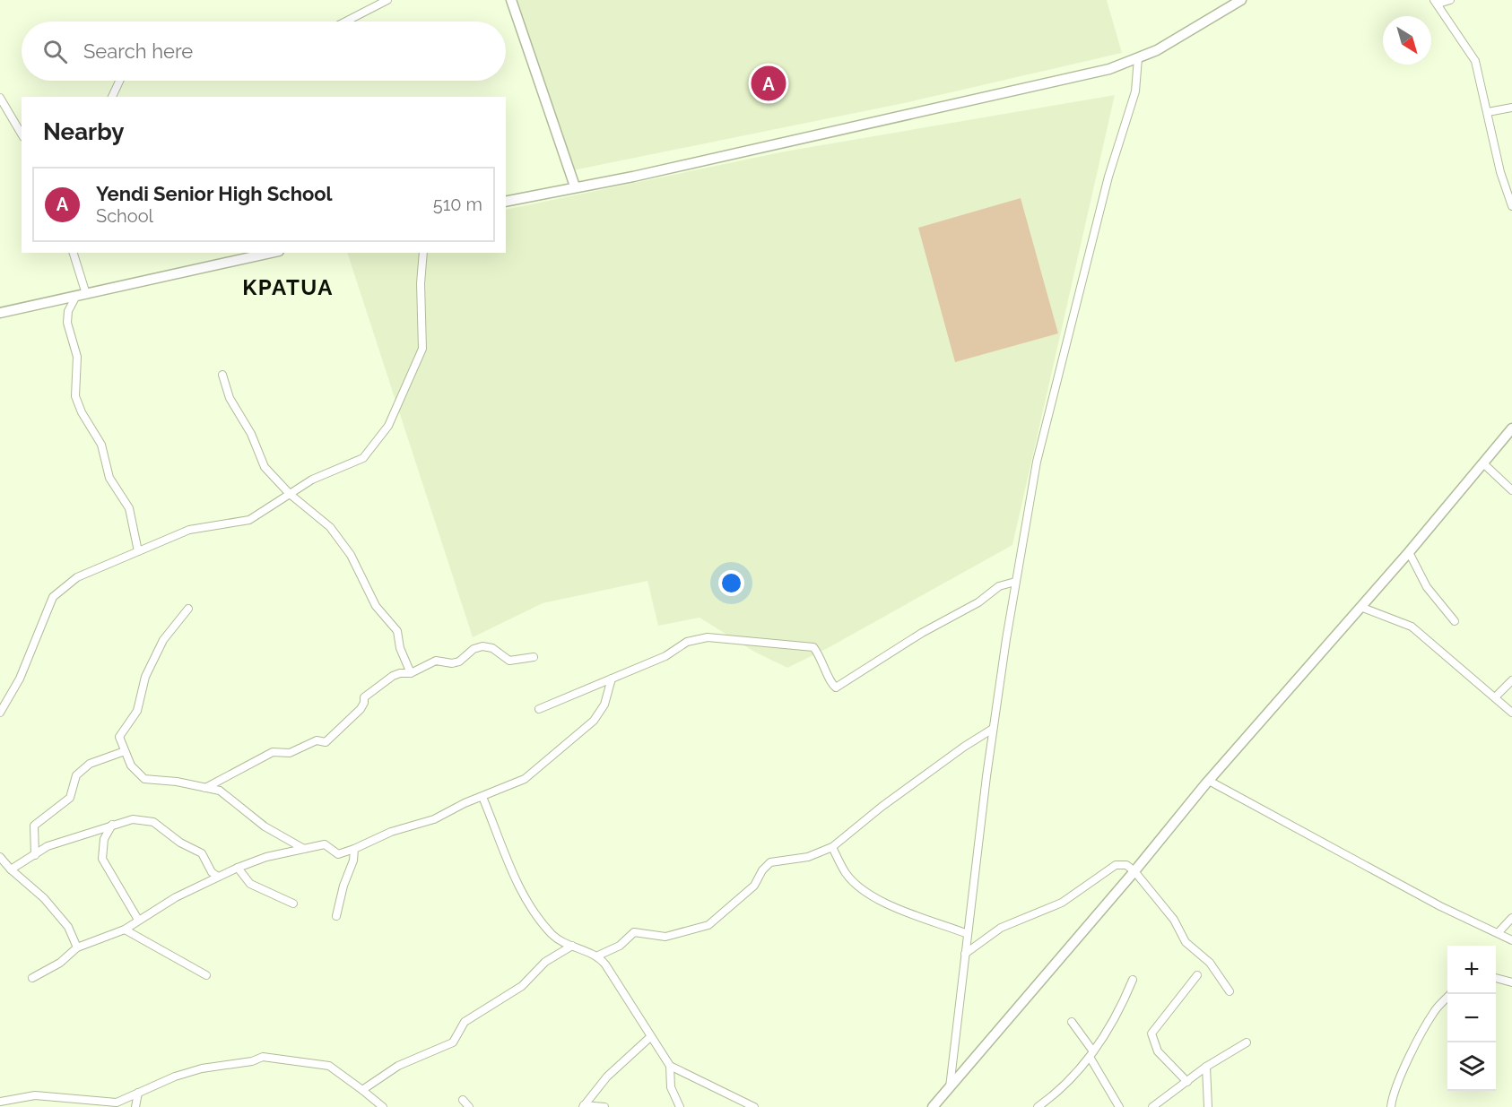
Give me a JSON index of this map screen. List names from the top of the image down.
{
  "districts": ["KPATUA"],
  "north": "bottom right",
  "page": {
    "search": "Search here",
    "pins": "A",
    "heading": "Nearby",
    "list": [
      {
        "mark": "A",
        "name": "Yendi Senior High School",
        "note": "School",
        "value": "510 m"
      }
    ],
    "map_buttons": ["+", "−"]
  }
}
